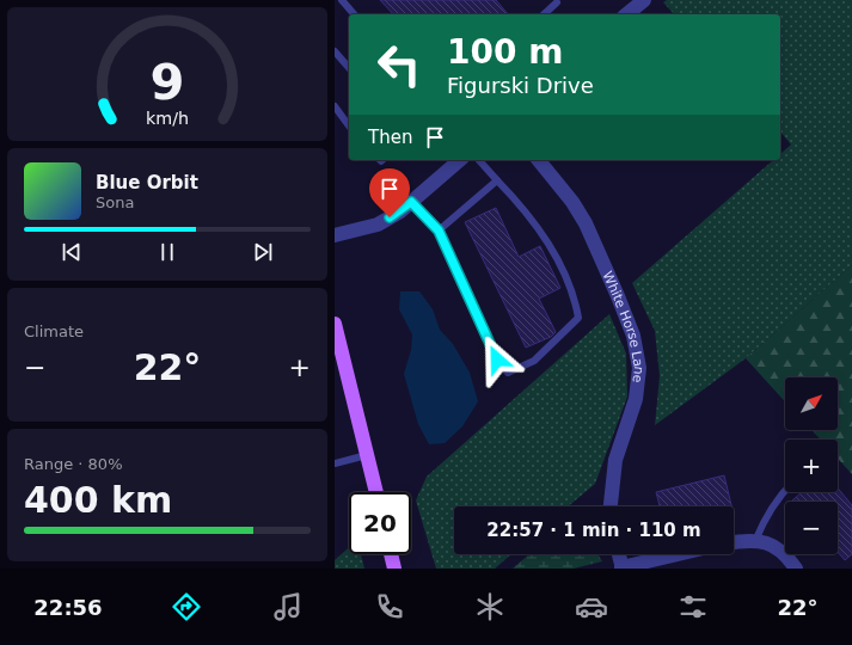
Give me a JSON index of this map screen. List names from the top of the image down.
{
  "streets": {
    "street": ["White Horse Lane"]
  },
  "north": "top right",
  "page": {
    "turn": ["100 m", "Figurski Drive"],
    "then": "Then",
    "song": ["Blue Orbit", "Sona"],
    "tile": [
      "Climate",
      ["Range · 80%", "400 km"]
    ],
    "heat": ["−", "22°", "+"],
    "map_buttons": ["+", "−"],
    "limit": "20",
    "trip": "22:57 · 1 min · 110 m",
    "tabs": ["22:56", "22°"],
    "gauge": ["9", "km/h"]
  }
}
